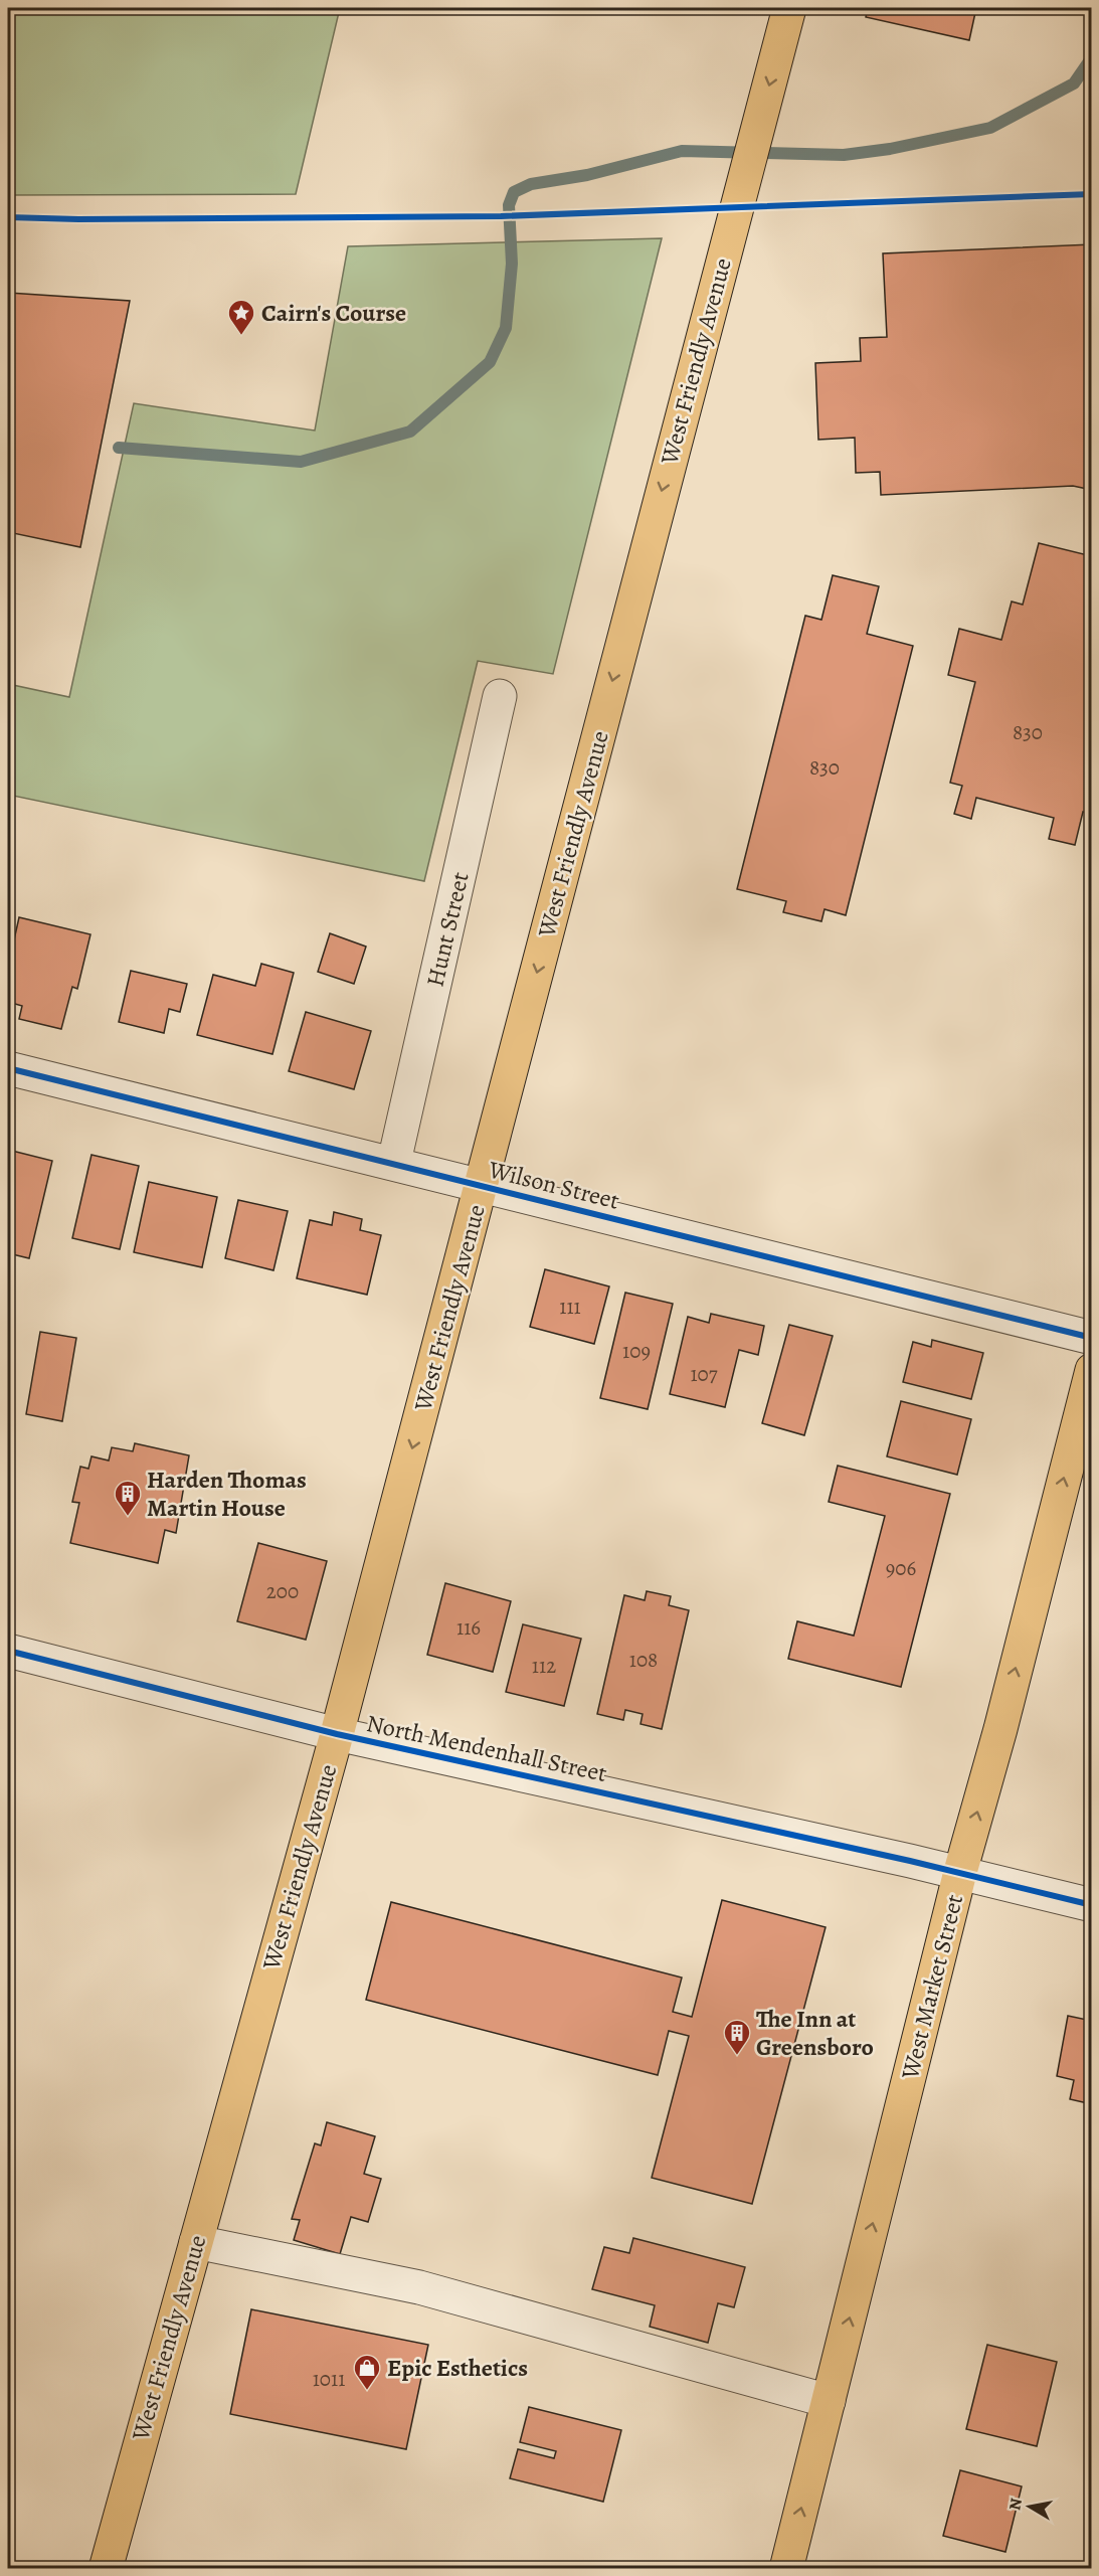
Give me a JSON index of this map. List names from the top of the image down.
{
  "streets": {
    "main road": ["West Friendly Avenue", "West Market Street"],
    "street": ["Hunt Street", "Wilson Street", "North Mendenhall Street"]
  },
  "crossings": [
    ["West Friendly Avenue", "Wilson Street"],
    ["West Friendly Avenue", "North Mendenhall Street"],
    ["Hunt Street", "Wilson Street"],
    ["North Mendenhall Street", "West Market Street"]
  ],
  "one_way": ["West Friendly Avenue", "West Market Street"],
  "places": {
    "place": ["Cairn's Course"],
    "building": ["Harden Thomas Martin House", "The Inn at Greensboro"],
    "shop": ["Epic Esthetics"]
  },
  "house_numbers": [
    "830",
    "830",
    "111",
    "109",
    "107",
    "906",
    "200",
    "116",
    "108",
    "112",
    "1011"
  ],
  "north": "left"
}
